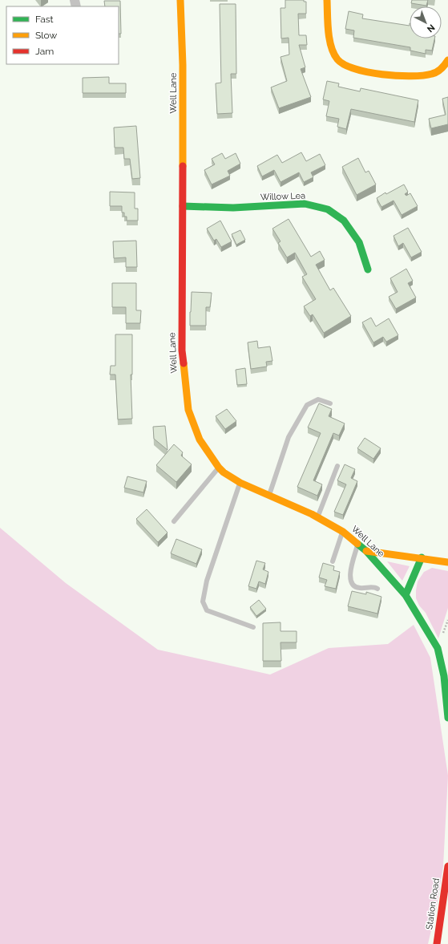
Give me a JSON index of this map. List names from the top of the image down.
{
  "streets": {
    "street": ["Well Lane", "Willow Lea", "Station Road"]
  },
  "crossings": [
    ["Well Lane", "Willow Lea"]
  ],
  "legend": ["Fast", "Slow", "Jam"],
  "north": "bottom right"
}
